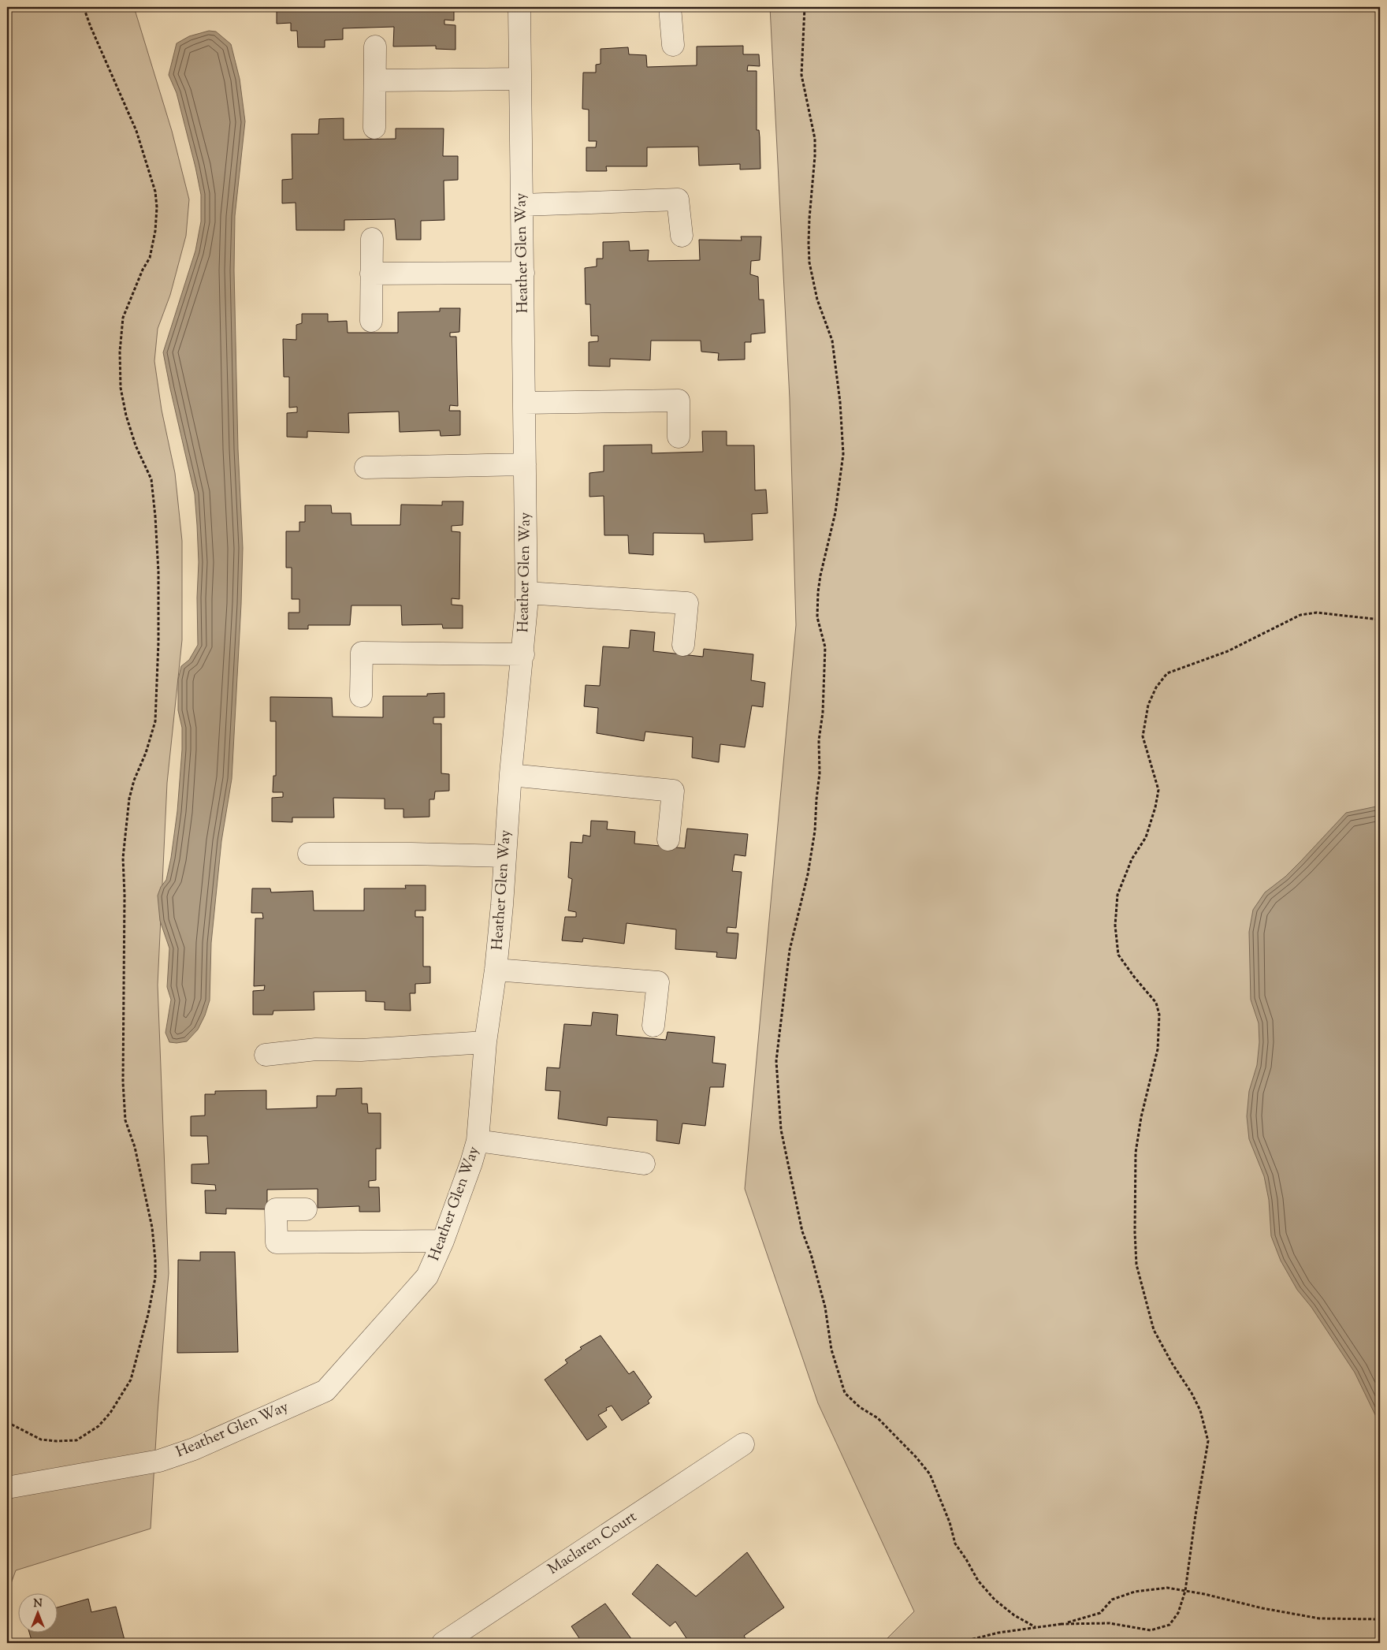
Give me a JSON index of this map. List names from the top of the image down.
{
  "streets": {
    "street": ["Heather Glen Way", "Maclaren Court"]
  },
  "north": "top"
}
